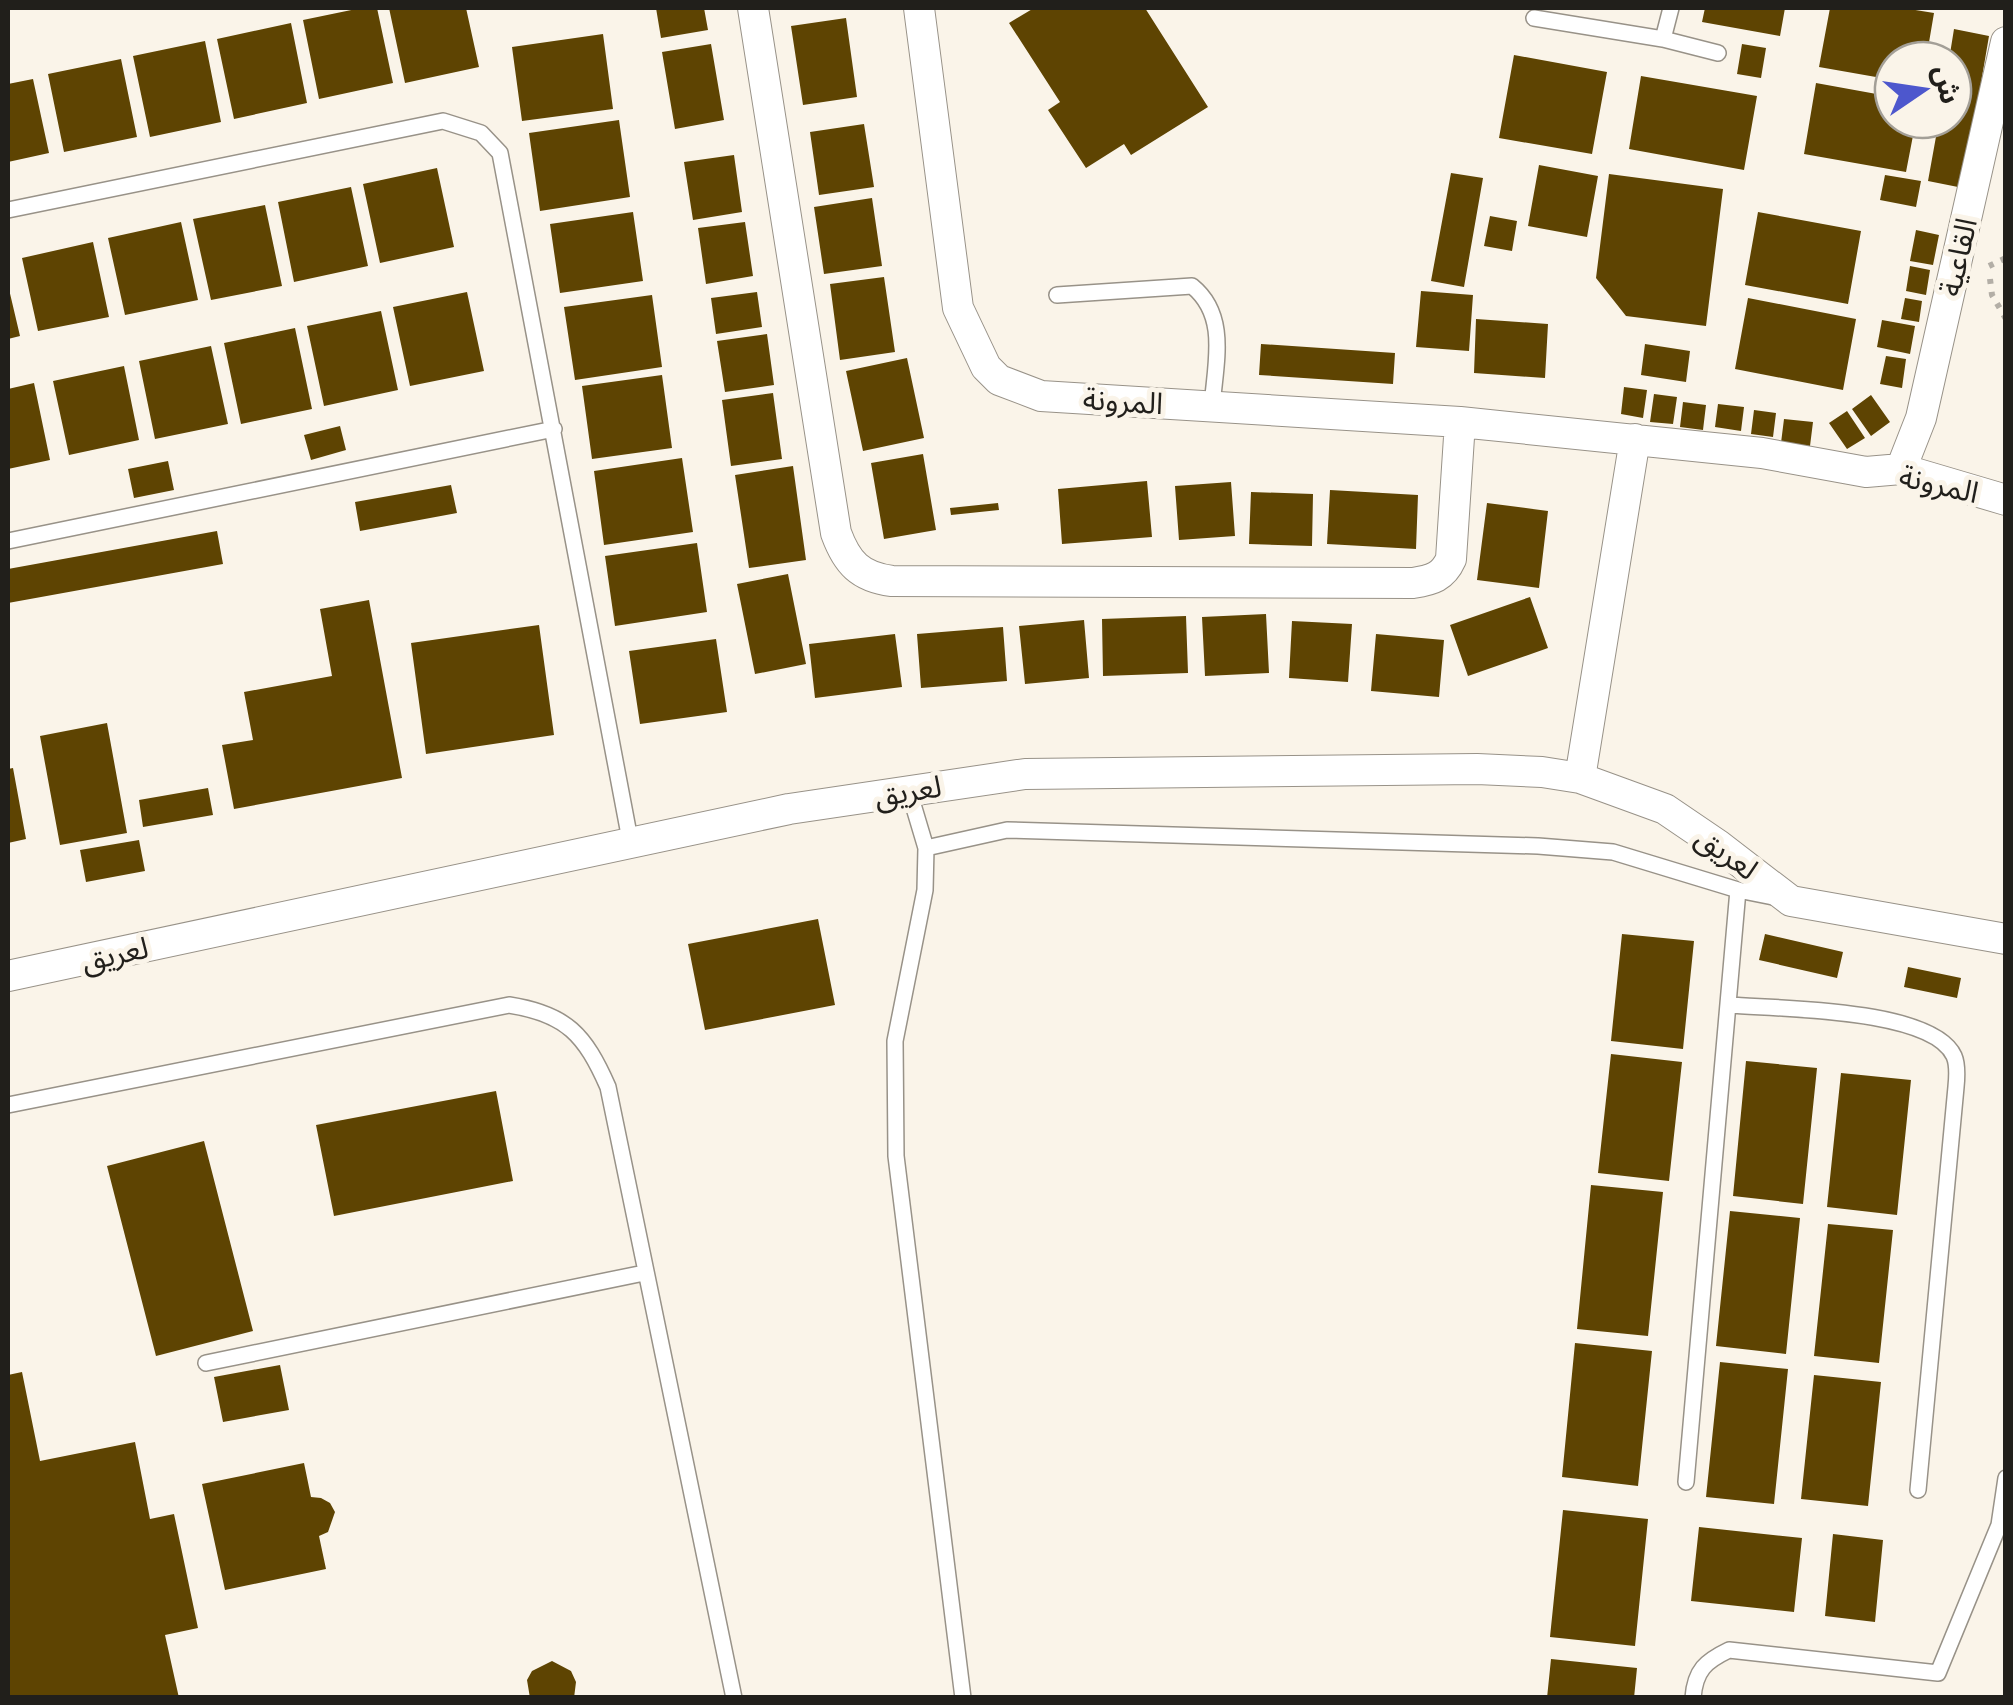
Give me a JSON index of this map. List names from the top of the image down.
{
  "streets": {
    "street": ["القاعية", "المرونة", "لعريق"]
  },
  "crossings": [
    ["القاعية", "المرونة"]
  ],
  "north": "right"
}
